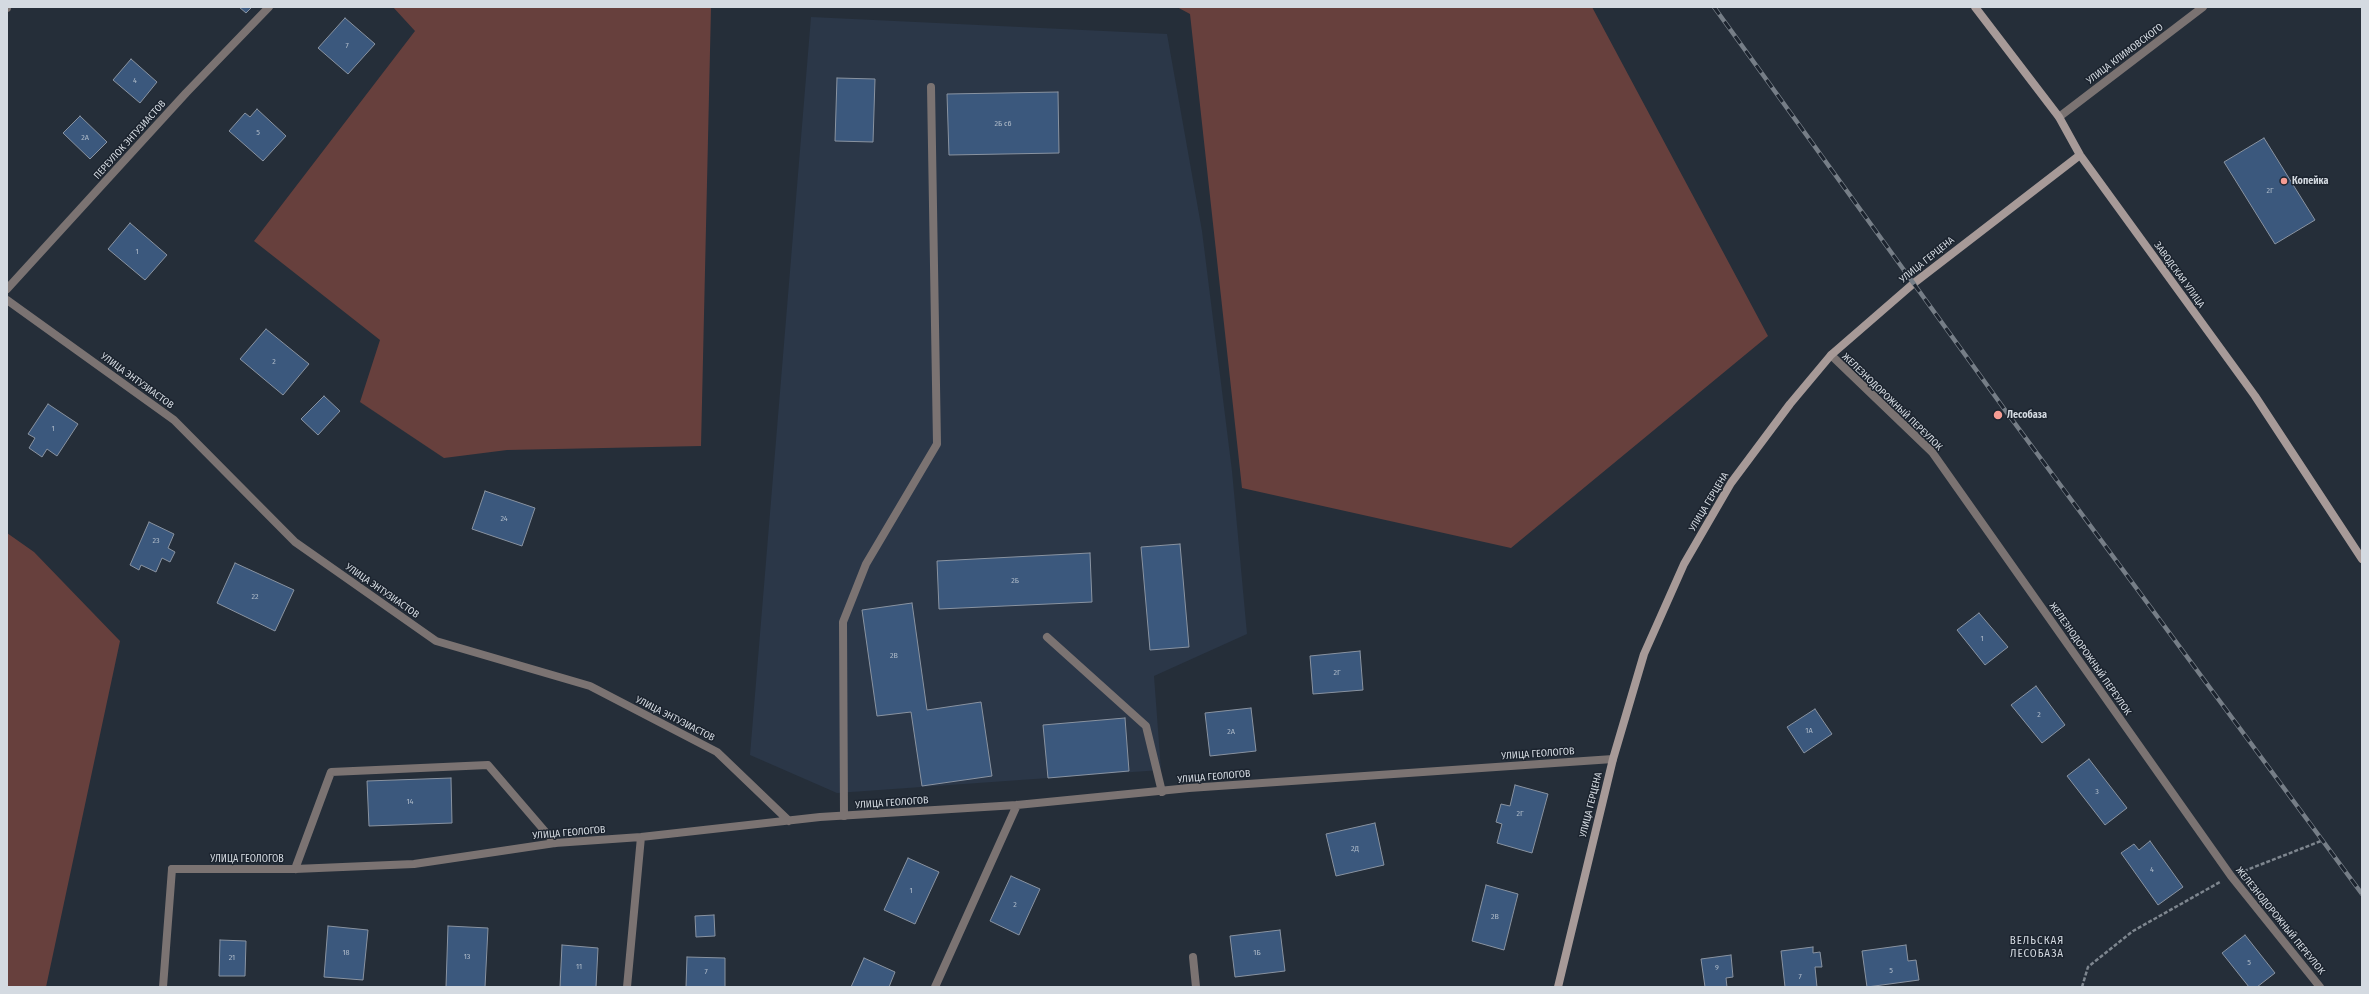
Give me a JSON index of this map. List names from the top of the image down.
{
  "streets": {
    "street": [
      "УЛИЦА КЛИМОВСКОГО",
      "ПЕРЕУЛОК ЭНТУЗИАСТОВ",
      "УЛИЦА ГЕРЦЕНА",
      "ЗАВОДСКАЯ УЛИЦА",
      "УЛИЦА ЭНТУЗИАСТОВ",
      "ЖЕЛЕЗНОДОРОЖНЫЙ ПЕРЕУЛОК",
      "УЛИЦА ГЕОЛОГОВ"
    ]
  },
  "crossings": [
    ["УЛИЦА КЛИМОВСКОГО", "ЗАВОДСКАЯ УЛИЦА"],
    ["УЛИЦА ГЕРЦЕНА", "ЗАВОДСКАЯ УЛИЦА"],
    ["УЛИЦА ГЕРЦЕНА", "ЖЕЛЕЗНОДОРОЖНЫЙ ПЕРЕУЛОК"],
    ["УЛИЦА ГЕРЦЕНА", "УЛИЦА ГЕОЛОГОВ"],
    ["УЛИЦА ЭНТУЗИАСТОВ", "УЛИЦА ГЕОЛОГОВ"]
  ],
  "districts": ["ВЕЛЬСКАЯ ЛЕСОБАЗА"],
  "places": ["Копейка", "Лесобаза"],
  "house_numbers": [
    "7",
    "4",
    "2Б с6",
    "5",
    "2А",
    "2Г",
    "1",
    "2",
    "1",
    "24",
    "23",
    "2Б",
    "22",
    "1",
    "2В",
    "2Г",
    "2",
    "1А",
    "2А",
    "3",
    "14",
    "2Г",
    "2Д",
    "4",
    "1",
    "2",
    "2В",
    "18",
    "1Б",
    "13",
    "21",
    "5",
    "11",
    "9",
    "5",
    "7",
    "7"
  ]
}
